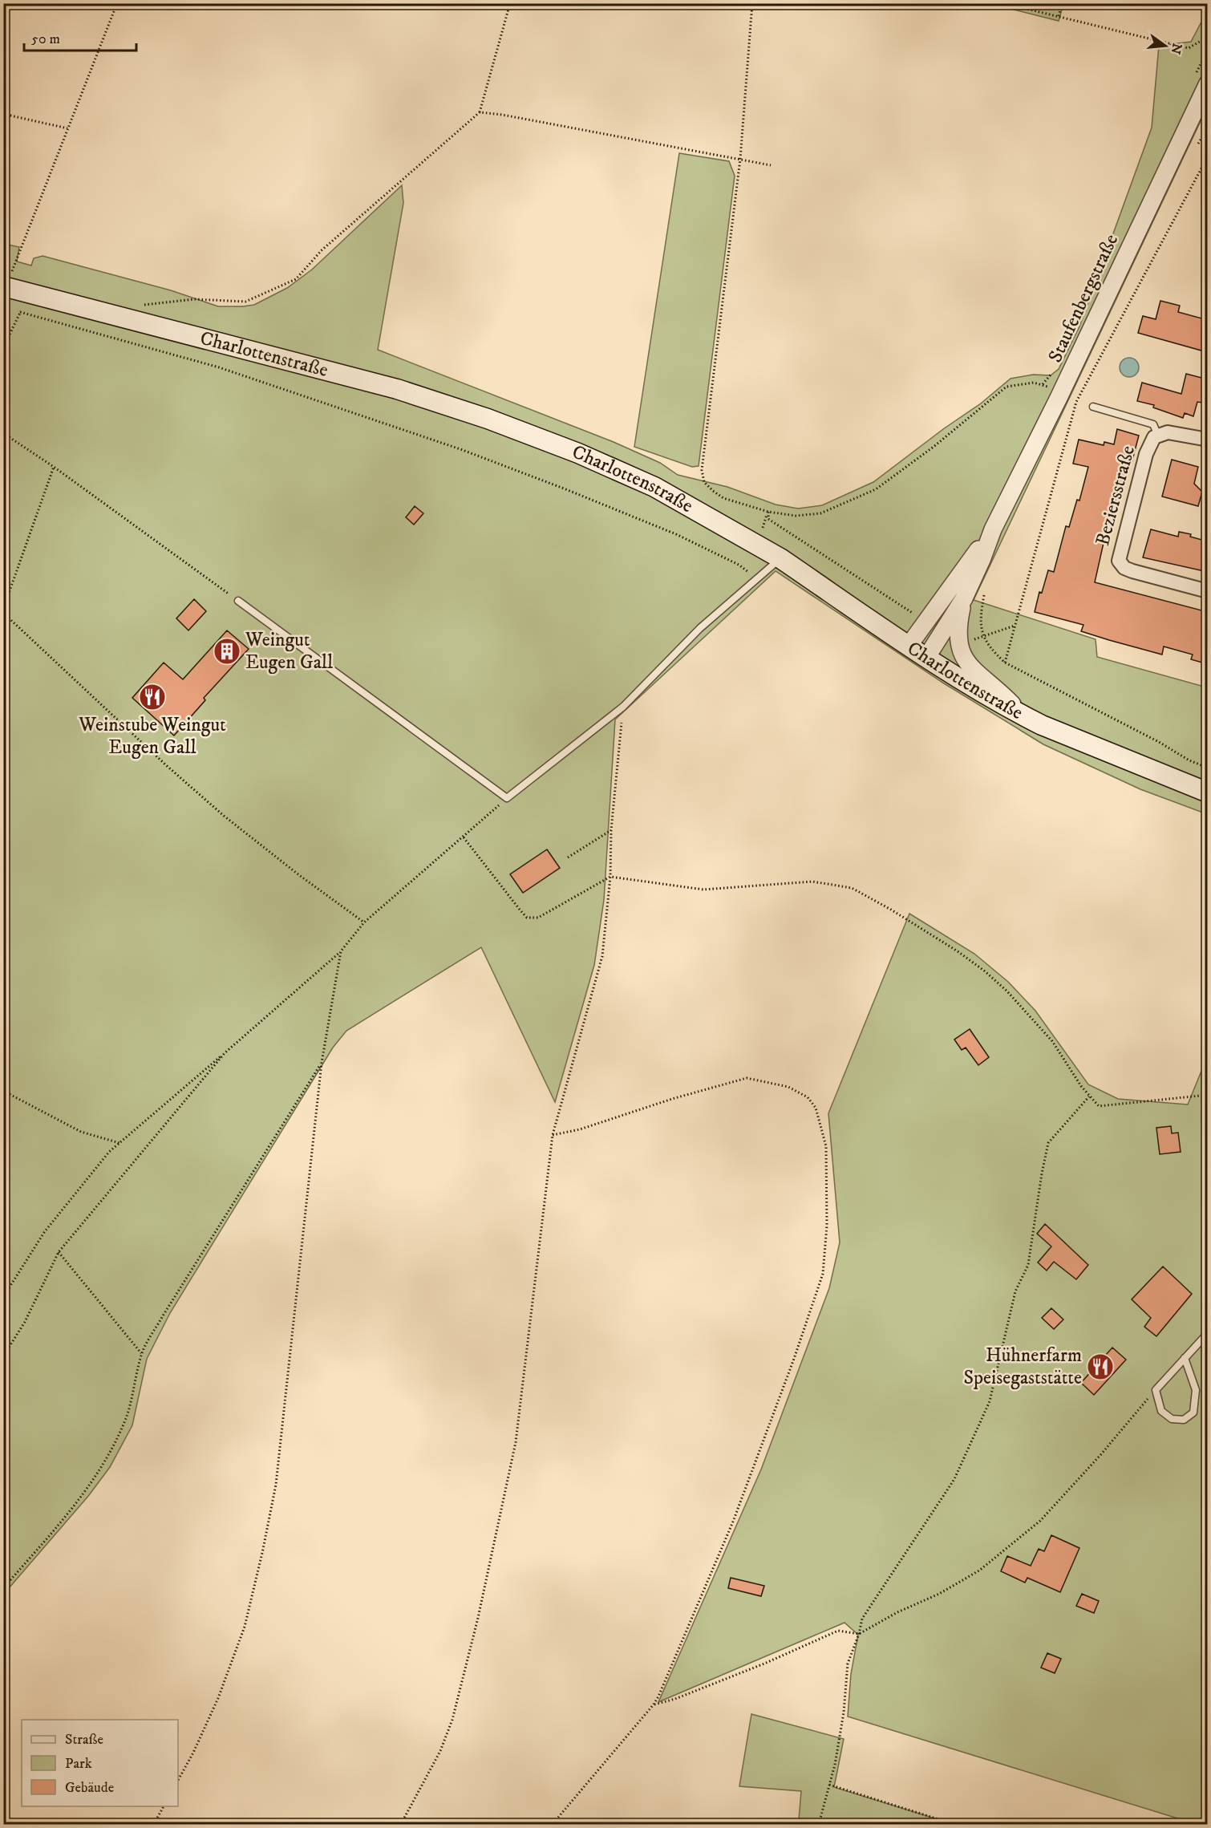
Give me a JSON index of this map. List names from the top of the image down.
{
  "streets": {
    "main road": ["Charlottenstraße"],
    "street": ["Staufenbergstraße", "Beziersstraße"]
  },
  "crossings": [
    ["Staufenbergstraße", "Charlottenstraße"]
  ],
  "places": {
    "building": ["Weingut Eugen Gall"],
    "restaurant": ["Weinstube Weingut Eugen Gall", "Hühnerfarm Speisegaststätte"]
  },
  "legend": ["Straße", "Park", "Gebäude"],
  "scale_bar": "50 m",
  "north": "right"
}
